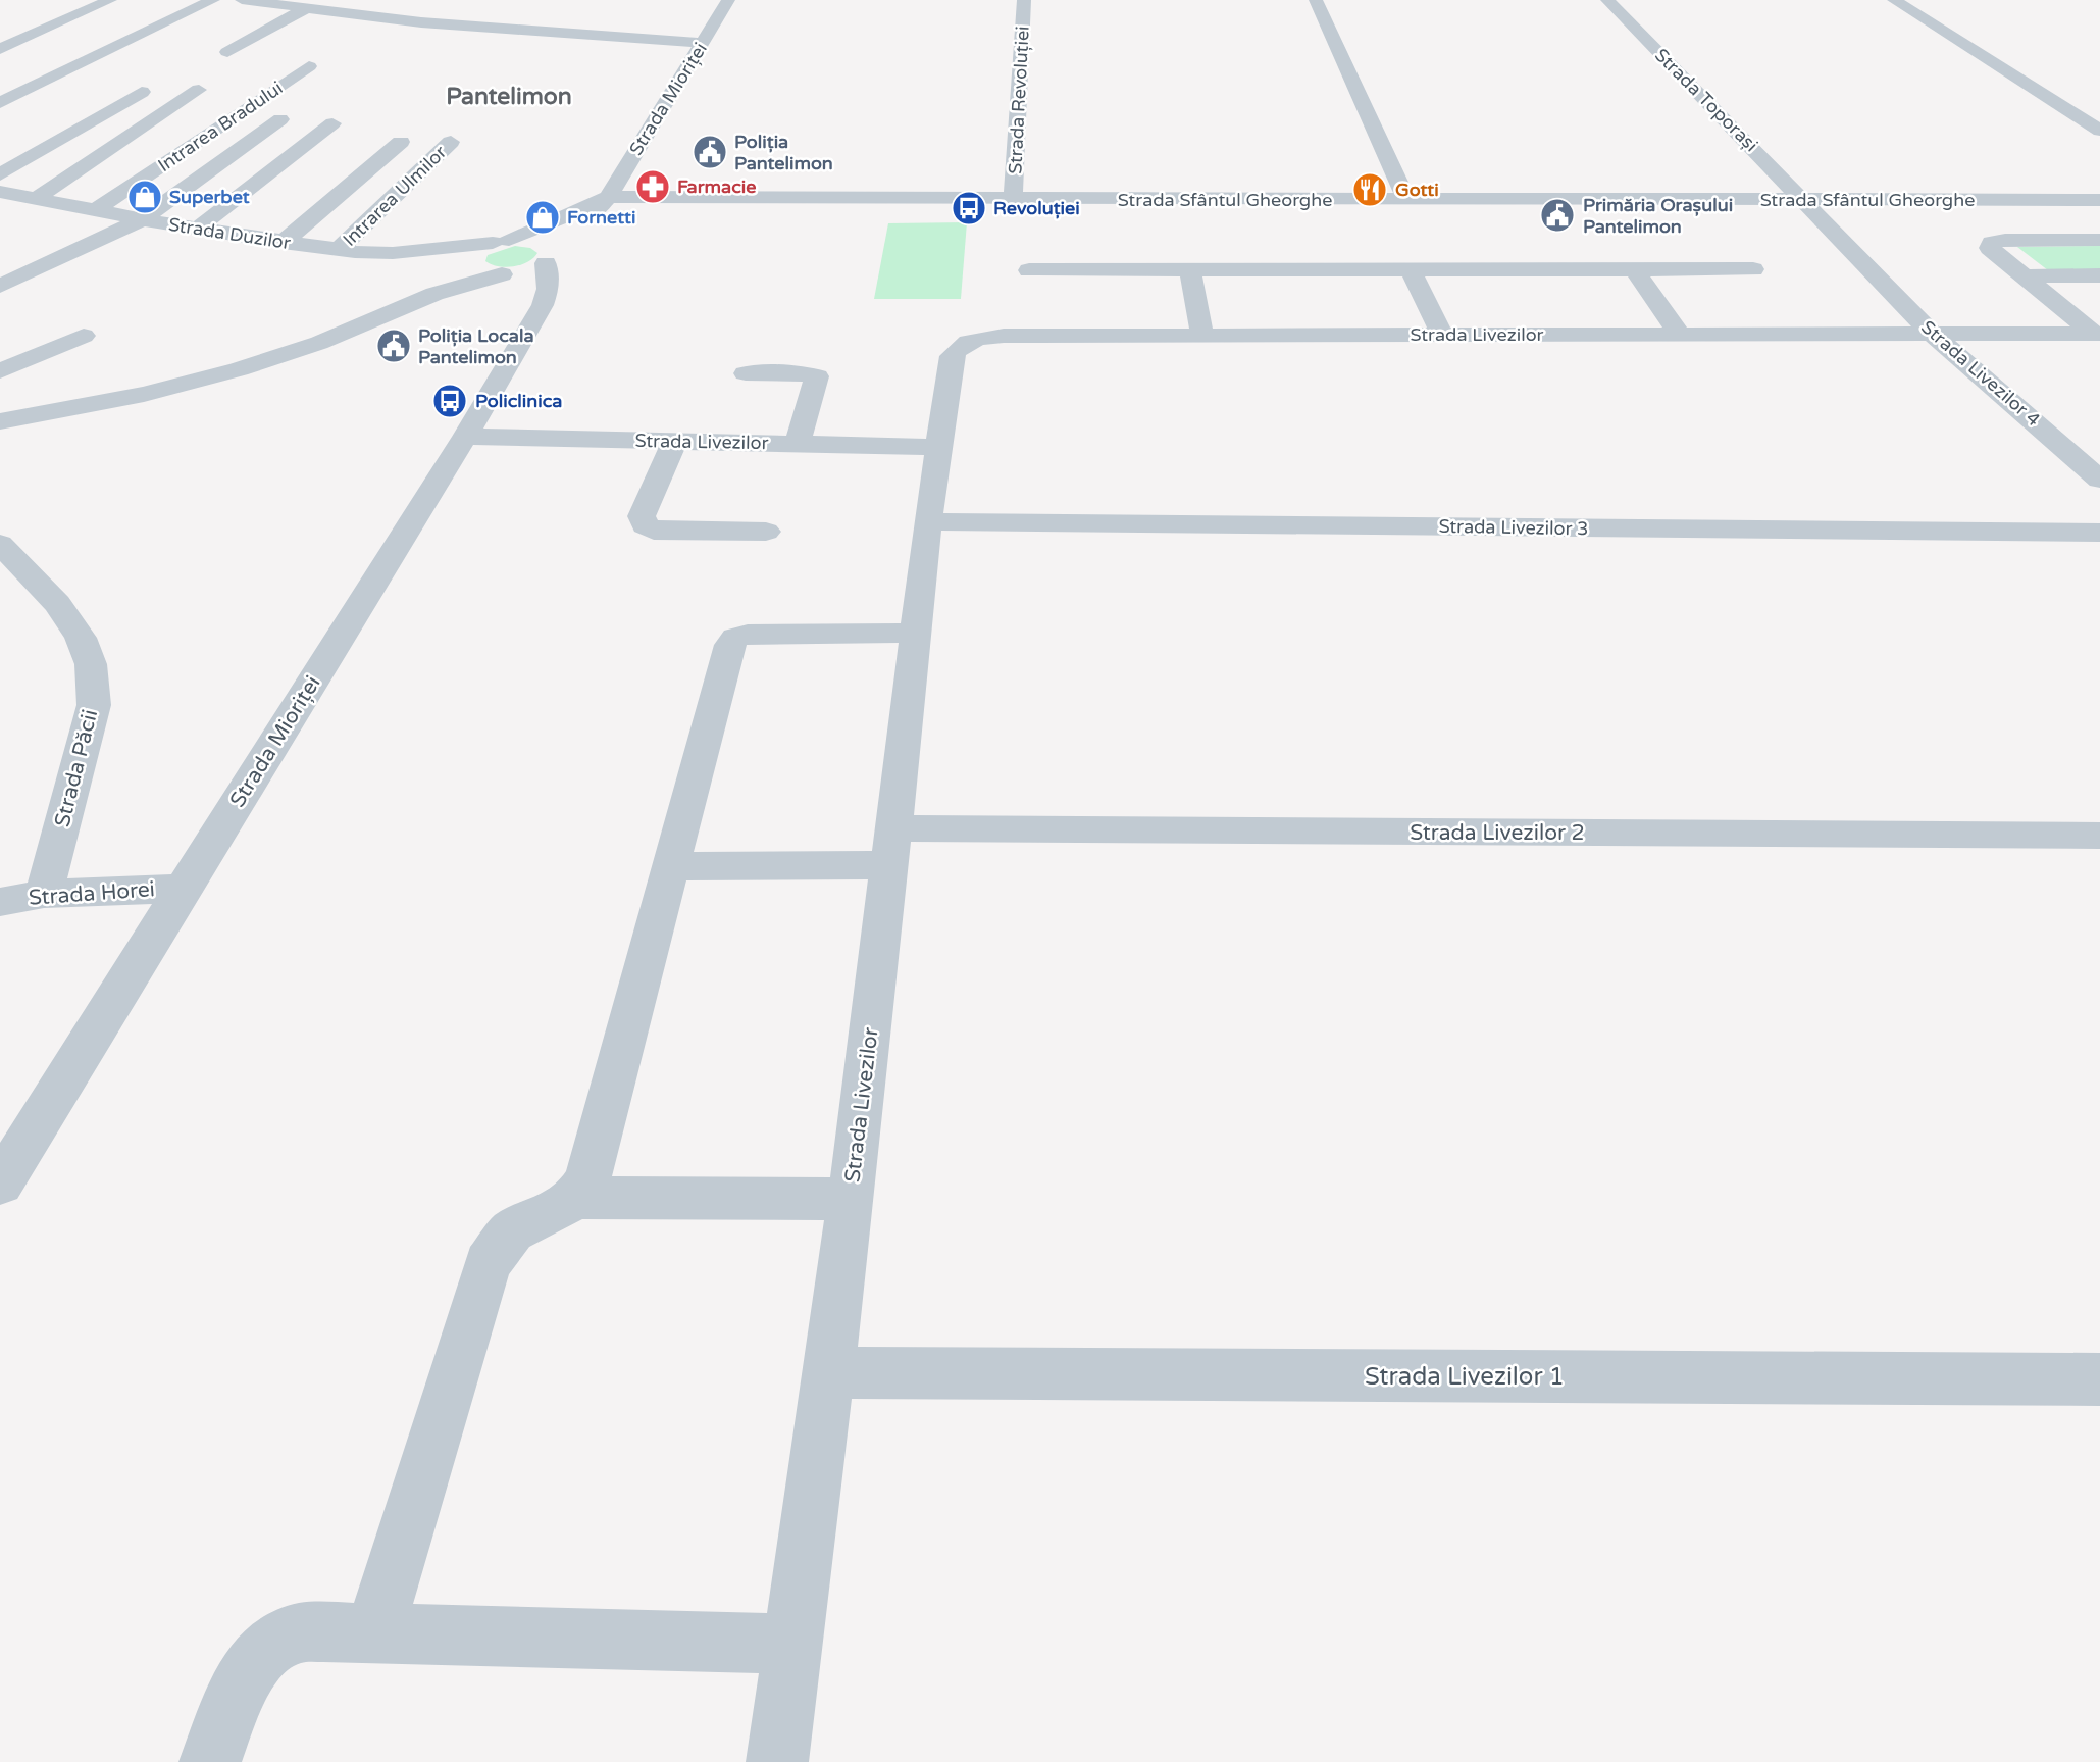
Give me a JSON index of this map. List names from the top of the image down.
{
  "streets": {
    "street": [
      "Strada Mioriței",
      "Strada Revoluției",
      "Strada Toporași",
      "Intrarea Bradului",
      "Intrarea Ulmilor",
      "Strada Sfântul Gheorghe",
      "Strada Duzilor",
      "Strada Livezilor",
      "Strada Livezilor 4",
      "Strada Livezilor 3",
      "Strada Păcii",
      "Strada Livezilor 2",
      "Strada Horei",
      "Strada Livezilor 1"
    ]
  },
  "crossings": [
    ["Strada Mioriței", "Strada Sfântul Gheorghe"],
    ["Strada Mioriței", "Strada Livezilor"],
    ["Strada Mioriței", "Strada Horei"],
    ["Strada Revoluției", "Strada Sfântul Gheorghe"],
    ["Strada Toporași", "Strada Sfântul Gheorghe"],
    ["Strada Toporași", "Strada Livezilor 4"],
    ["Intrarea Bradului", "Strada Duzilor"],
    ["Intrarea Ulmilor", "Strada Duzilor"],
    ["Strada Sfântul Gheorghe", "Strada Livezilor 4"],
    ["Strada Livezilor", "Strada Livezilor 4"],
    ["Strada Livezilor", "Strada Livezilor 3"],
    ["Strada Livezilor", "Strada Livezilor 2"],
    ["Strada Livezilor", "Strada Livezilor 1"],
    ["Strada Păcii", "Strada Horei"]
  ],
  "districts": ["Pantelimon"],
  "places": {
    "public building": ["Poliția Pantelimon", "Primăria Orașului Pantelimon", "Poliția Locala Pantelimon"],
    "pharmacy": ["Farmacie"],
    "restaurant": ["Gotti"],
    "shop": ["Superbet", "Fornetti"],
    "bus stop": ["Revoluției", "Policlinica"]
  }
}
